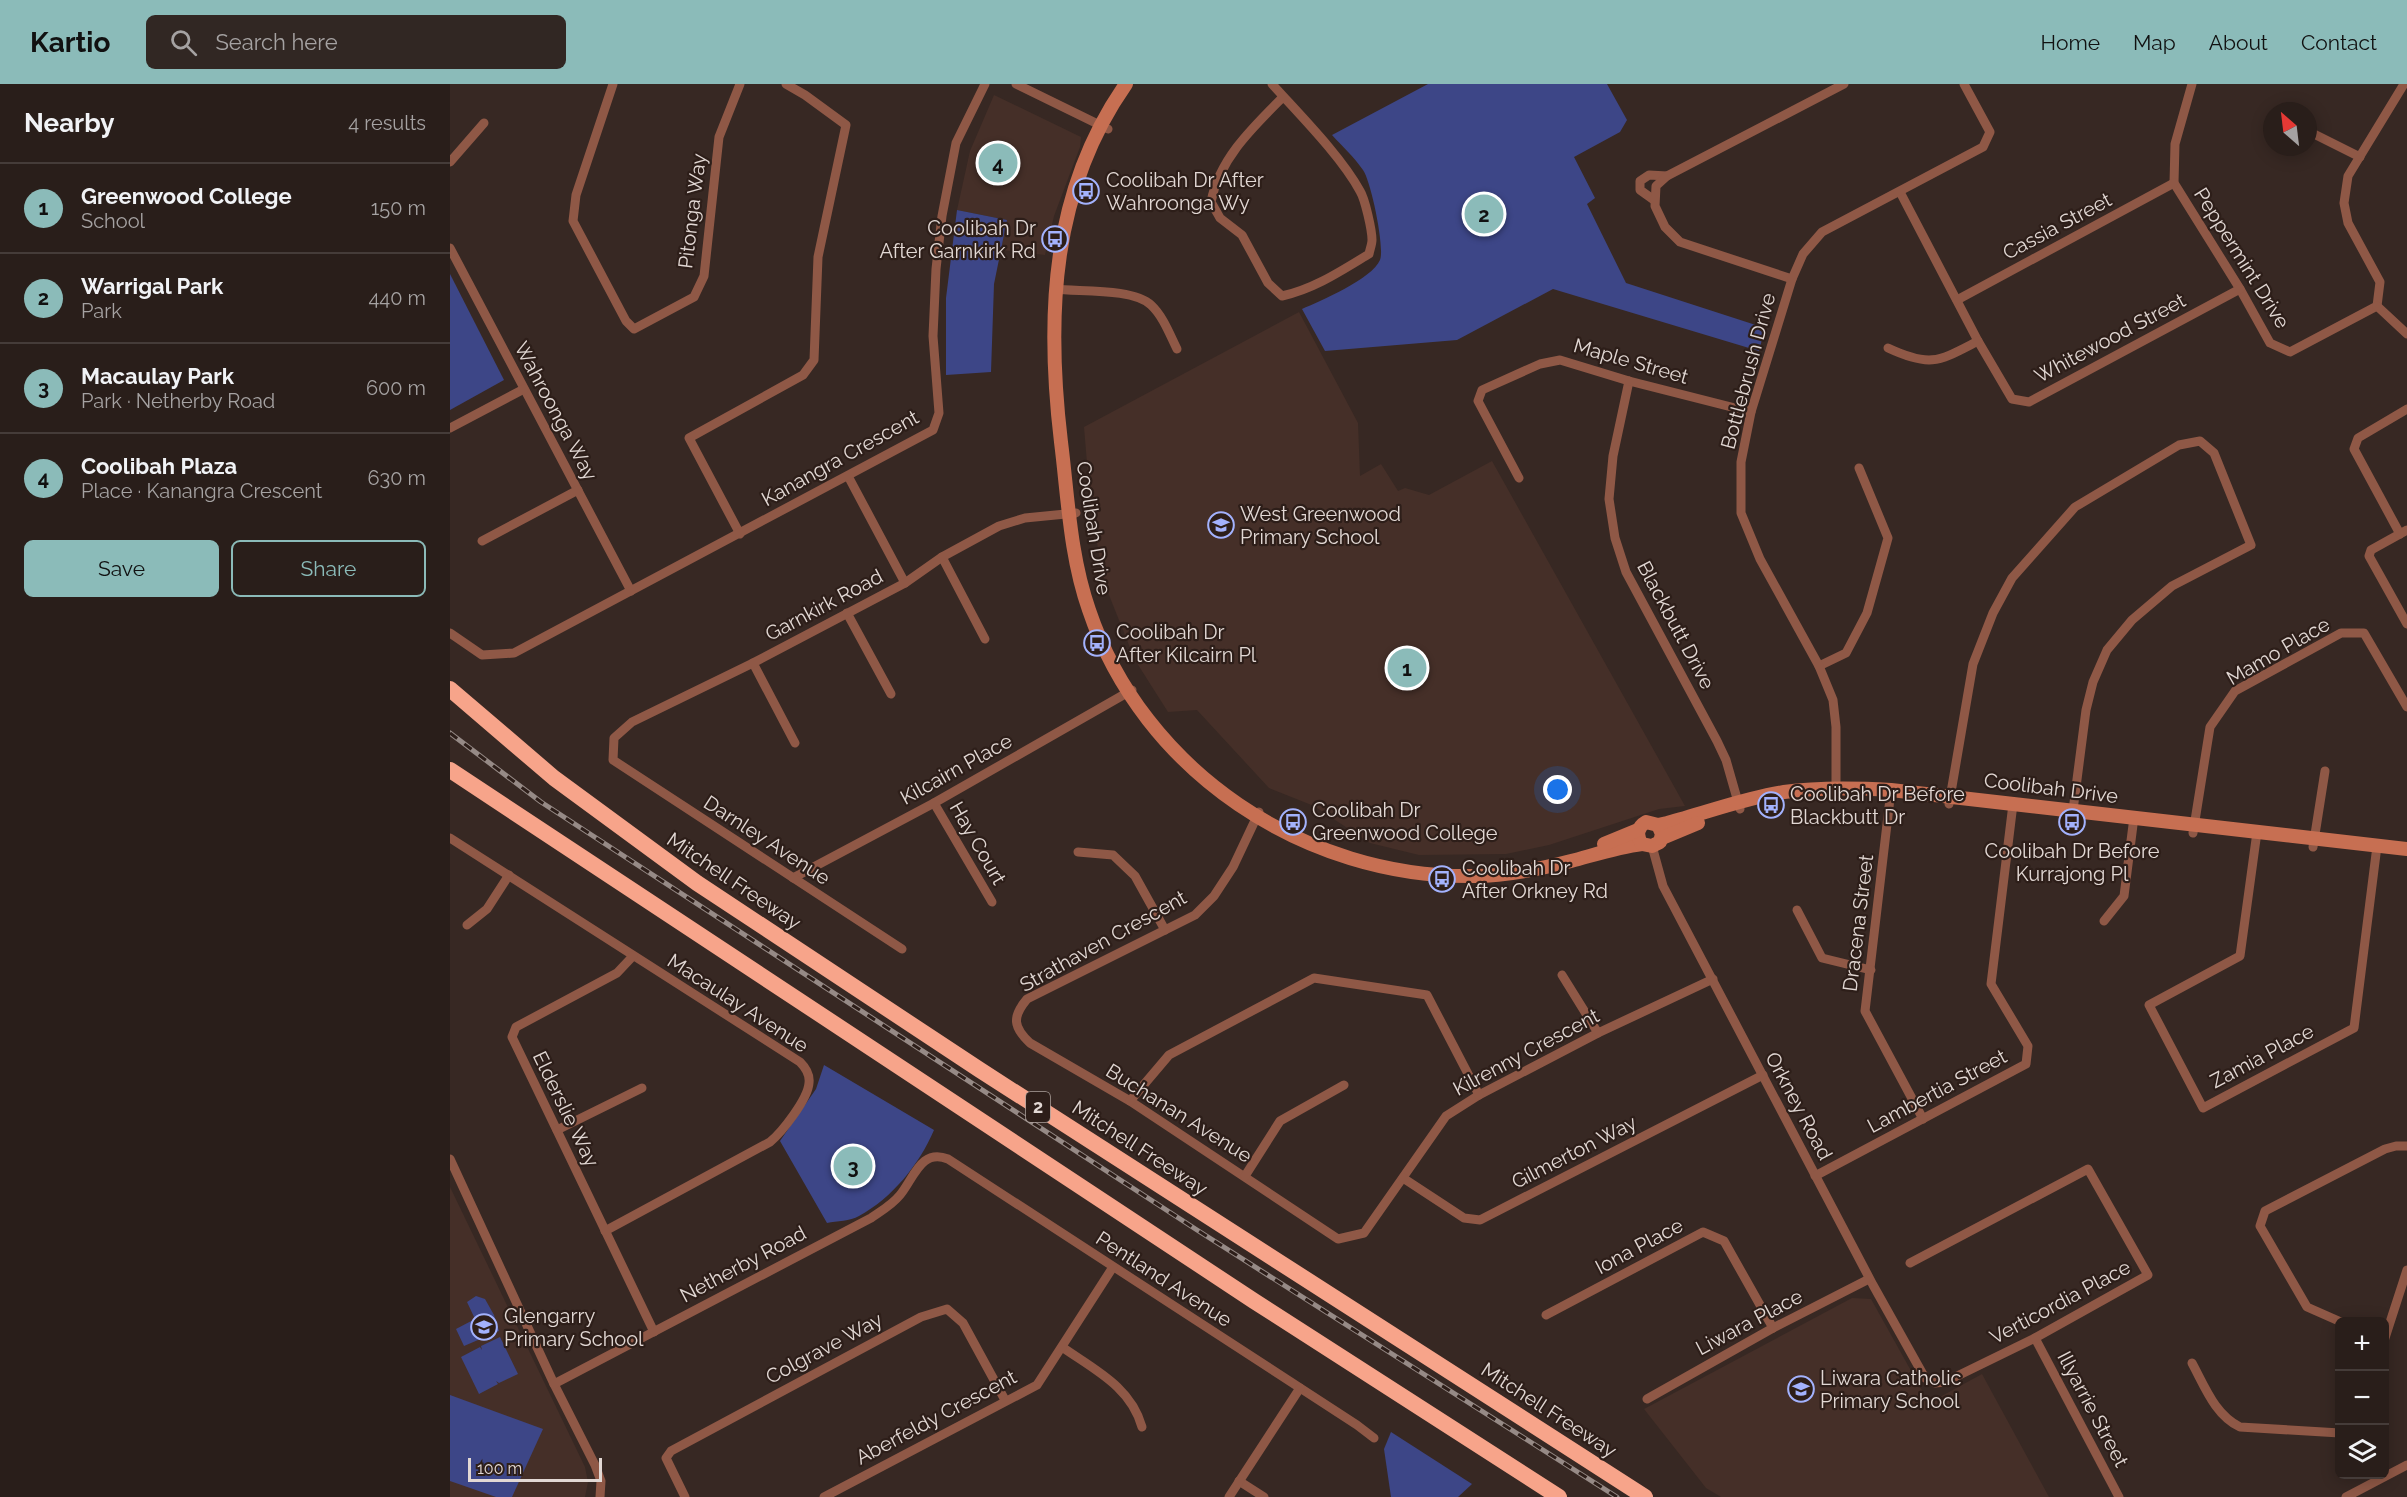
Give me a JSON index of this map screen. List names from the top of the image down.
{
  "streets": {
    "highway": ["Mitchell Freeway", "2"],
    "main road": ["Coolibah Drive"],
    "street": [
      "Pitonga Way",
      "Cassia Street",
      "Peppermint Drive",
      "Whitewood Street",
      "Maple Street",
      "Bottlebrush Drive",
      "Wahroonga Way",
      "Kanangra Crescent",
      "Garnkirk Road",
      "Blackbutt Drive",
      "Mamo Place",
      "Kilcairn Place",
      "Darnley Avenue",
      "Hay Court",
      "Dracena Street",
      "Strathaven Crescent",
      "Macaulay Avenue",
      "Kilrenny Crescent",
      "Zamia Place",
      "Lambertia Street",
      "Orkney Road",
      "Elderslie Way",
      "Buchanan Avenue",
      "Gilmerton Way",
      "Iona Place",
      "Netherby Road",
      "Pentland Avenue",
      "Verticordia Place",
      "Liwara Place",
      "Colgrave Way",
      "Illyarrie Street",
      "Aberfeldy Crescent"
    ]
  },
  "crossings": [
    ["Cassia Street", "Peppermint Drive"],
    ["Cassia Street", "Whitewood Street"],
    ["Peppermint Drive", "Whitewood Street"],
    ["Whitewood Street", "Bottlebrush Drive"],
    ["Maple Street", "Bottlebrush Drive"],
    ["Maple Street", "Blackbutt Drive"],
    ["Bottlebrush Drive", "Coolibah Drive"],
    ["Wahroonga Way", "Kanangra Crescent"],
    ["Coolibah Drive", "Garnkirk Road"],
    ["Coolibah Drive", "Blackbutt Drive"],
    ["Coolibah Drive", "Mamo Place"],
    ["Coolibah Drive", "Kilcairn Place"],
    ["Coolibah Drive", "Dracena Street"],
    ["Coolibah Drive", "Strathaven Crescent"],
    ["Coolibah Drive", "Zamia Place"],
    ["Coolibah Drive", "Lambertia Street"],
    ["Coolibah Drive", "Orkney Road"],
    ["Garnkirk Road", "Darnley Avenue"],
    ["Kilcairn Place", "Darnley Avenue"],
    ["Kilcairn Place", "Hay Court"],
    ["Dracena Street", "Lambertia Street"],
    ["Strathaven Crescent", "Buchanan Avenue"],
    ["Macaulay Avenue", "Elderslie Way"],
    ["Kilrenny Crescent", "Orkney Road"],
    ["Kilrenny Crescent", "Buchanan Avenue"],
    ["Kilrenny Crescent", "Gilmerton Way"],
    ["Lambertia Street", "Orkney Road"],
    ["Orkney Road", "Gilmerton Way"],
    ["Orkney Road", "Verticordia Place"],
    ["Orkney Road", "Liwara Place"],
    ["Elderslie Way", "Netherby Road"],
    ["Iona Place", "Liwara Place"],
    ["Netherby Road", "Pentland Avenue"],
    ["Pentland Avenue", "Aberfeldy Crescent"],
    ["Verticordia Place", "Illyarrie Street"],
    ["Colgrave Way", "Aberfeldy Crescent"]
  ],
  "places": {
    "bus stop": [
      "Coolibah Dr After Wahroonga Wy",
      "Coolibah Dr After Garnkirk Rd",
      "Coolibah Dr After Kilcairn Pl",
      "Coolibah Dr Before Blackbutt Dr",
      "Coolibah Dr Greenwood College",
      "Coolibah Dr Before Kurrajong Pl",
      "Coolibah Dr After Orkney Rd"
    ],
    "school or university": ["West Greenwood Primary School", "Glengarry Primary School", "Liwara Catholic Primary School"]
  },
  "scale_bar": "100 m",
  "north": "top left",
  "page": {
    "header": "Kartio",
    "search": "Search here",
    "nav": [
      "Home",
      "Map",
      "About",
      "Contact"
    ],
    "heading": ["Nearby", "4 results"],
    "pins": [
      "4",
      "2",
      "1",
      "3"
    ],
    "list": [
      {
        "mark": "1",
        "name": "Greenwood College",
        "note": "School",
        "value": "150 m"
      },
      {
        "mark": "2",
        "name": "Warrigal Park",
        "note": "Park",
        "value": "440 m"
      },
      {
        "mark": "3",
        "name": "Macaulay Park",
        "note": "Park · Netherby Road",
        "value": "600 m"
      },
      {
        "mark": "4",
        "name": "Coolibah Plaza",
        "note": "Place · Kanangra Crescent",
        "value": "630 m"
      }
    ],
    "buttons": ["Save", "Share"],
    "map_buttons": ["+", "−"],
    "scale": "100 m"
  }
}
